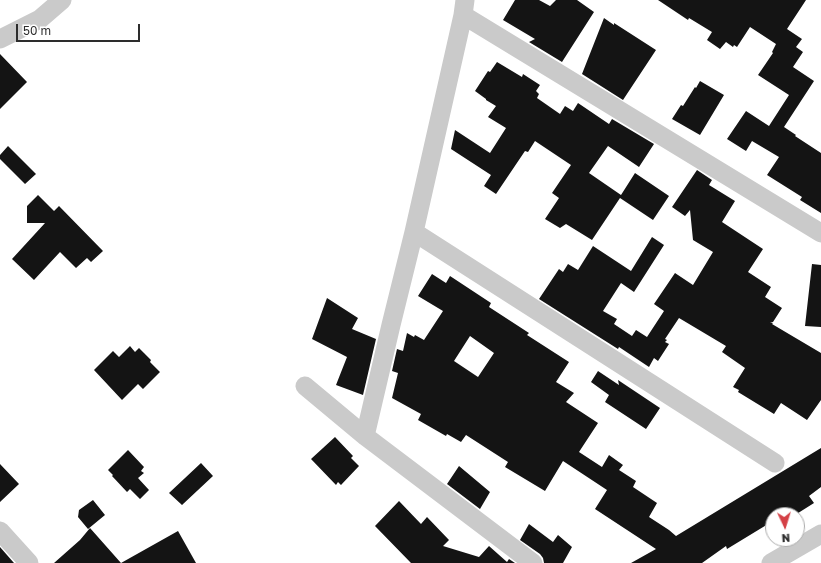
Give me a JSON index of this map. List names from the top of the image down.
{
  "scale_bar": "50 m",
  "north": "bottom"
}
